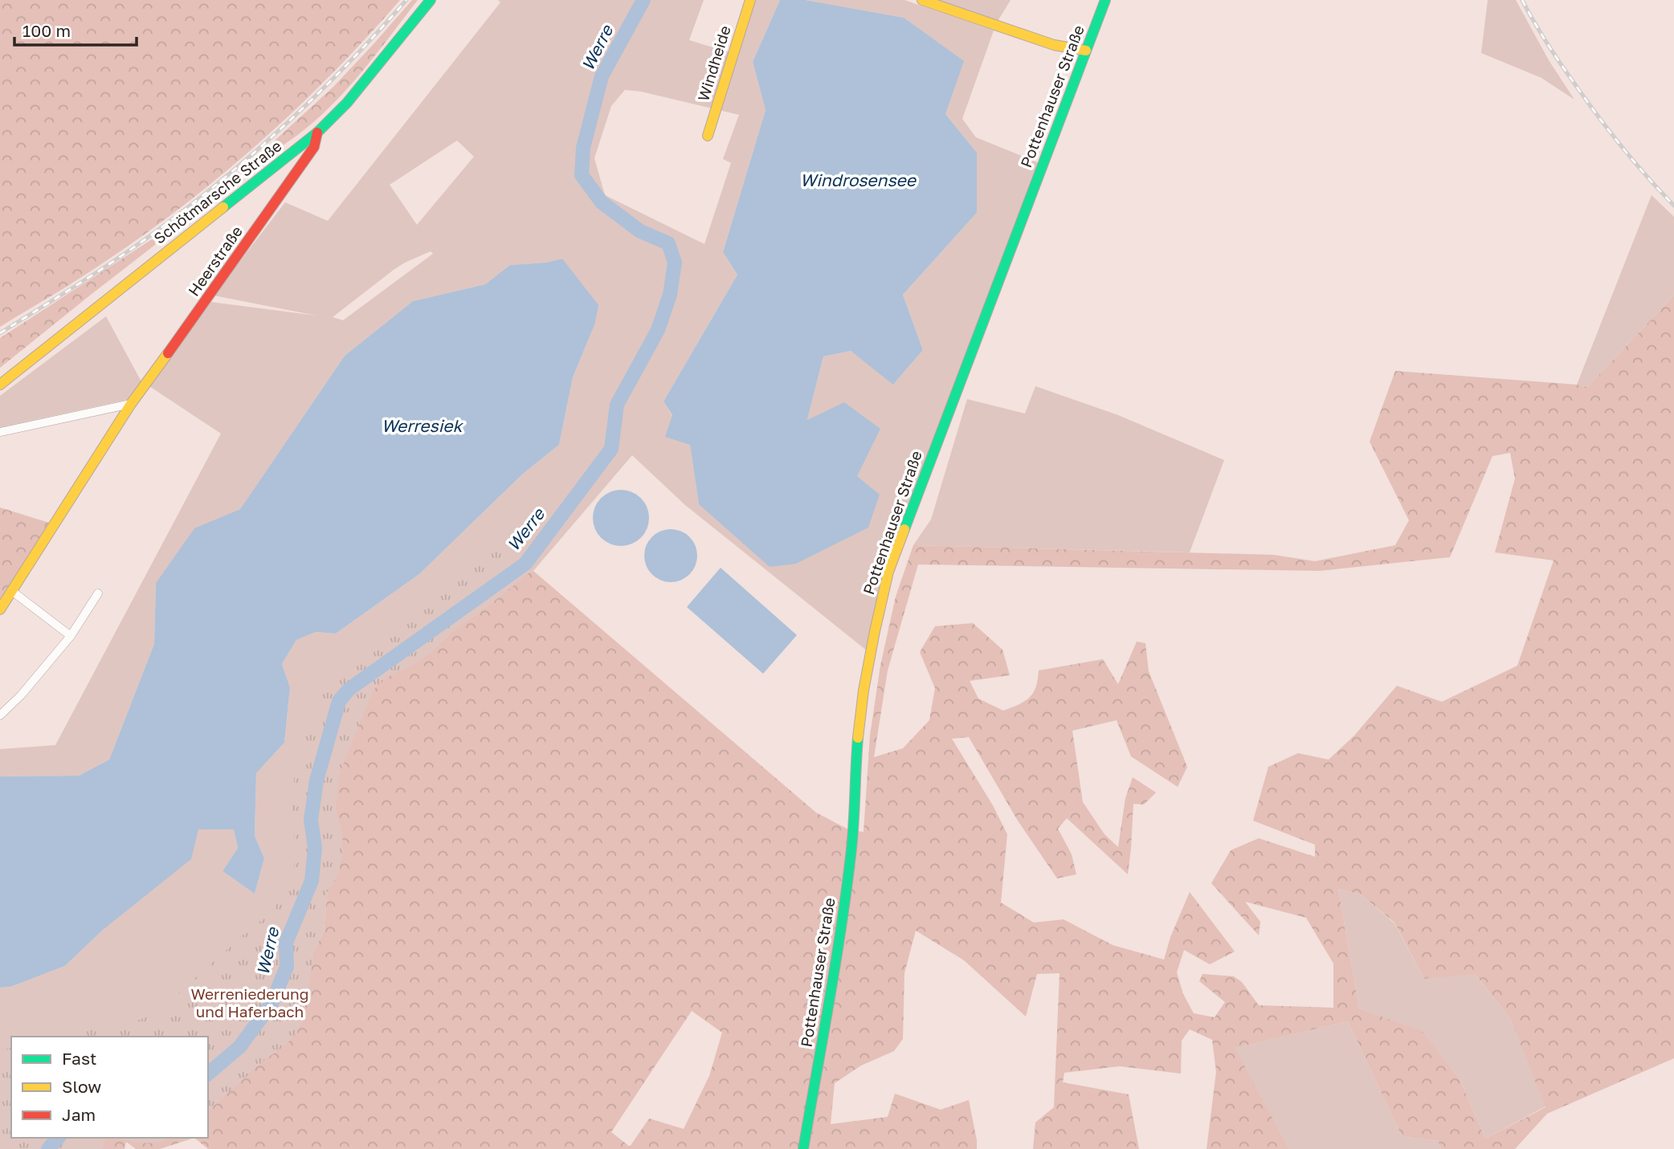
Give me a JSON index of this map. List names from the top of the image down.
{
  "streets": {
    "street": [
      "Windheide",
      "Pottenhauser Straße",
      "Schötmarsche Straße",
      "Heerstraße"
    ]
  },
  "crossings": [
    ["Schötmarsche Straße", "Heerstraße"]
  ],
  "water": ["Werre", "Windrosensee", "Werresiek"],
  "parks": ["Werreniederung und Haferbach"],
  "legend": ["Fast", "Slow", "Jam"],
  "scale_bar": "100 m"
}
